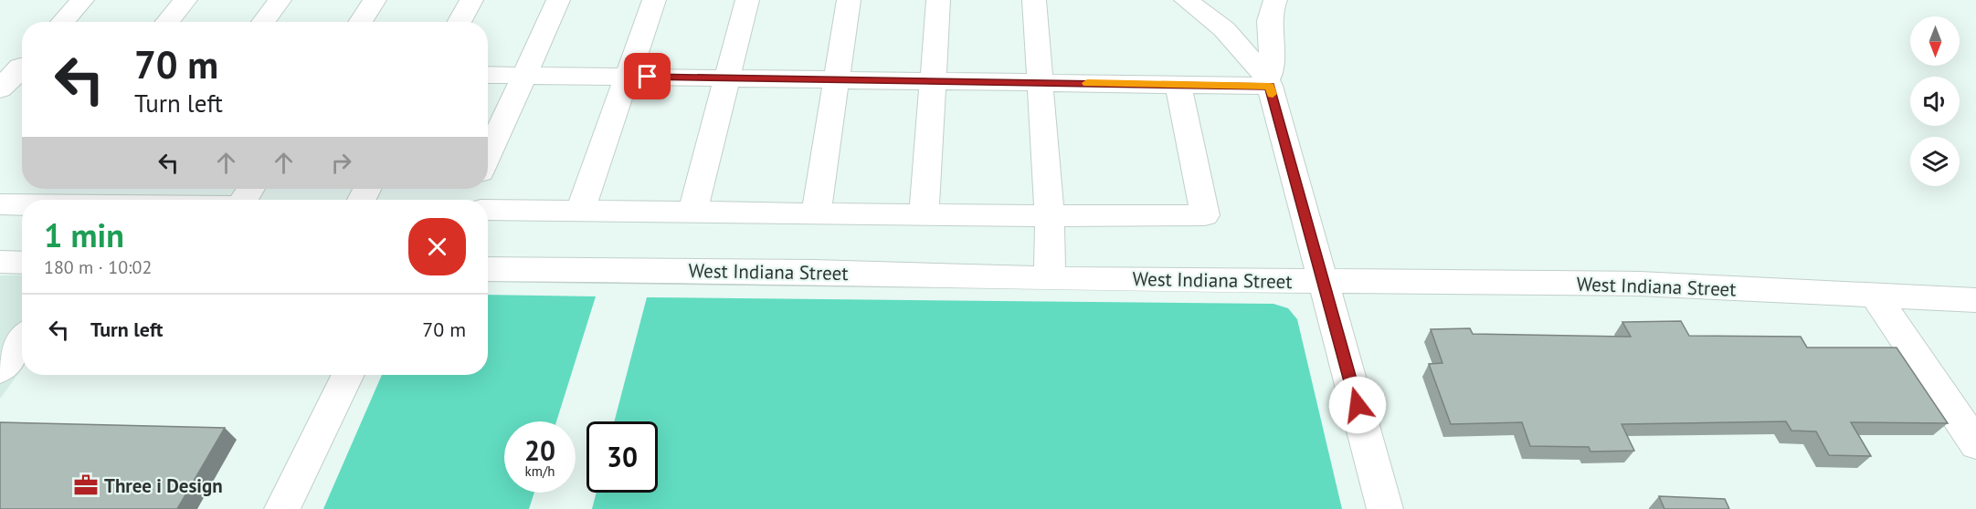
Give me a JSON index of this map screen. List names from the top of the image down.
{
  "streets": {
    "main road": ["West Indiana Street"]
  },
  "places": {
    "office": ["Three i Design"]
  },
  "north": "bottom",
  "page": {
    "turn": ["70 m", "Turn left"],
    "heading": ["1 min", "180 m · 10:02"],
    "list": [
      {
        "name": "Turn left",
        "value": "70 m"
      }
    ],
    "speed": "20 km/h",
    "limit": "30"
  }
}
